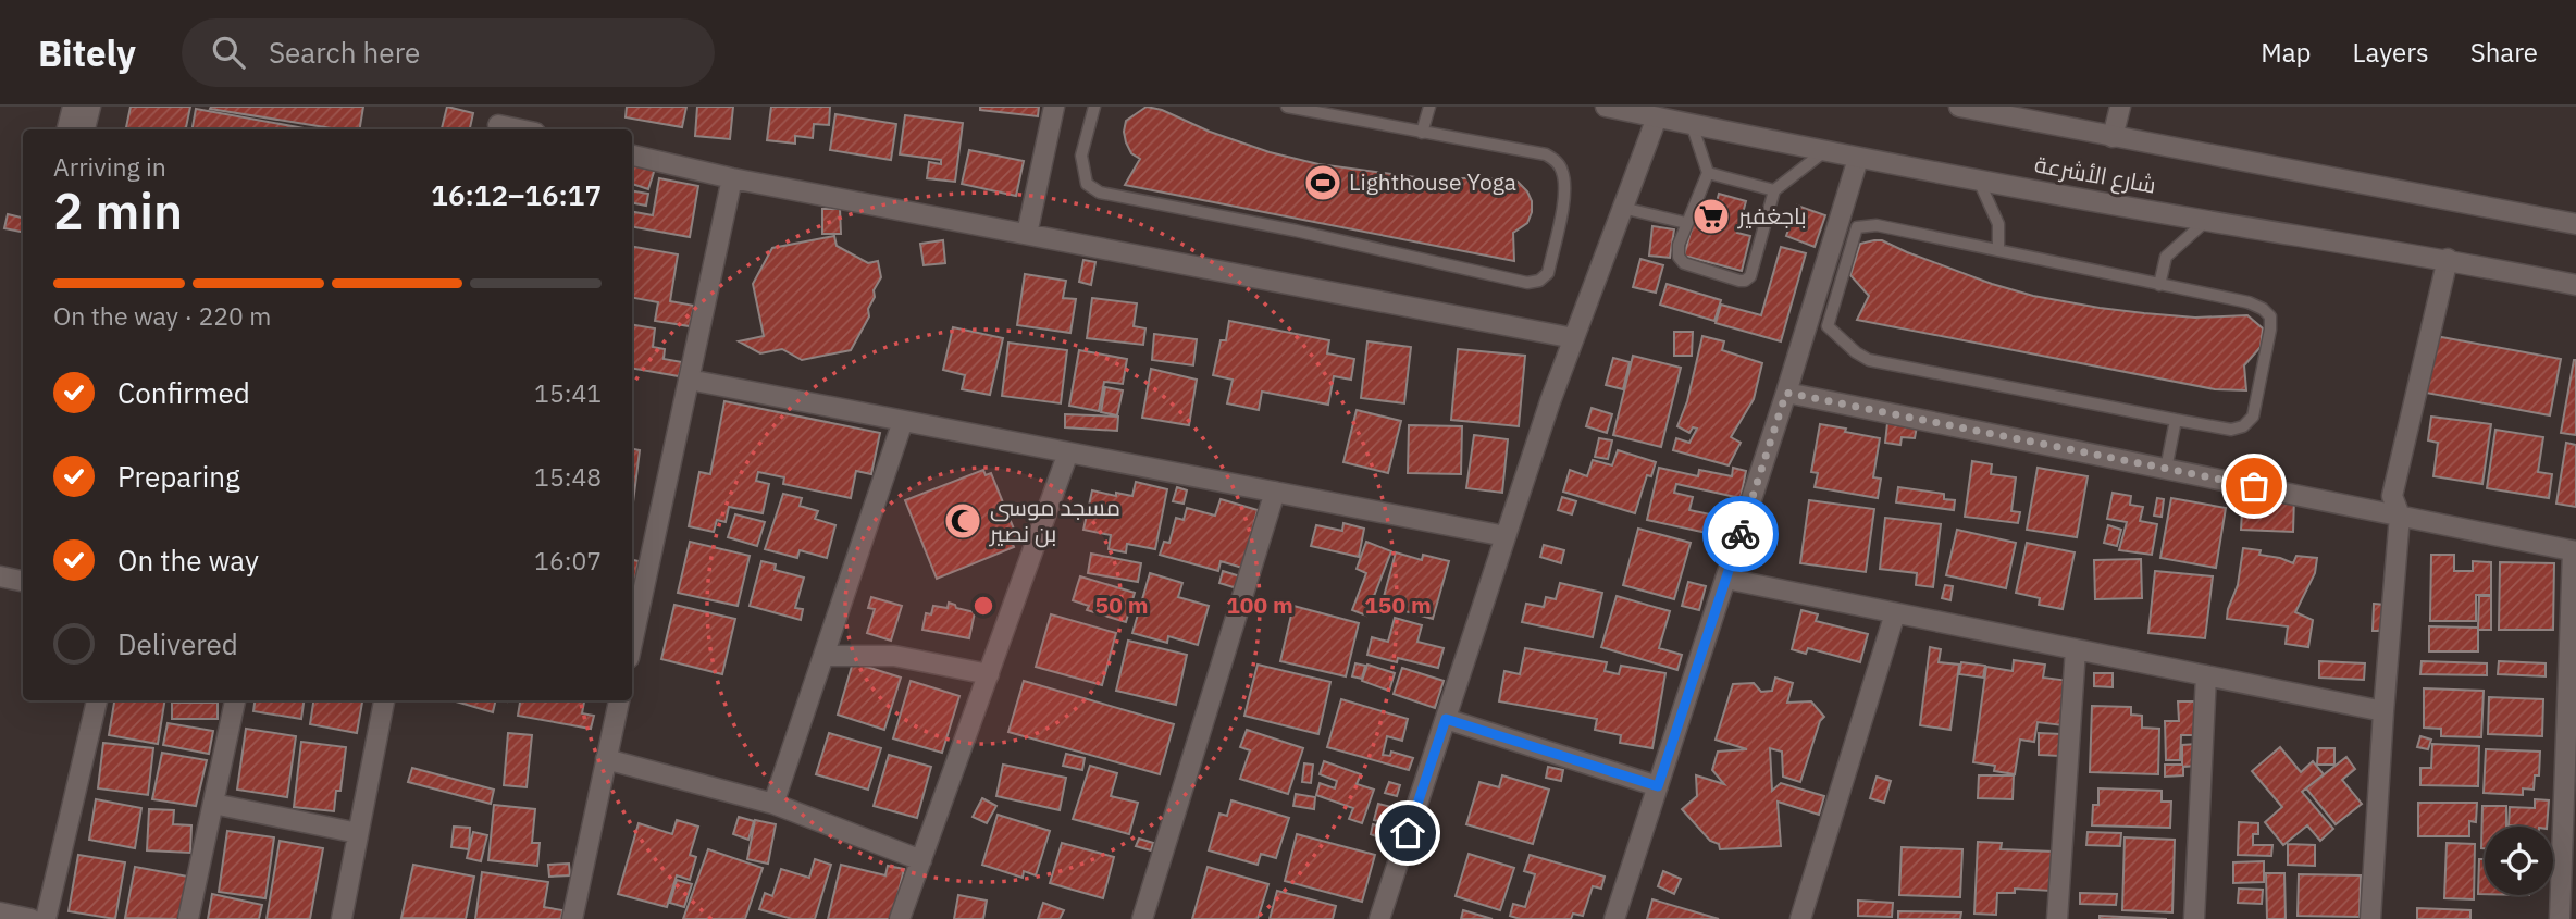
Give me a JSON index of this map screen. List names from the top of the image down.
{
  "streets": {
    "street": ["شارع الأشرعة"]
  },
  "places": {
    "sports": ["Lighthouse Yoga"],
    "supermarket": ["باجغفير"],
    "mosque": ["مسجد موسى بن نصير"]
  },
  "page": {
    "header": "Bitely",
    "search": "Search here",
    "nav": ["Map", "Layers", "Share"],
    "heading": ["2 min", "Arriving in", "16:12–16:17"],
    "bar": "On the way · 220 m",
    "list": [
      ["Confirmed", "15:41"],
      ["Preparing", "15:48"],
      ["On the way", "16:07"],
      "Delivered"
    ]
  },
  "rings": ["50 m", "100 m", "150 m"]
}
